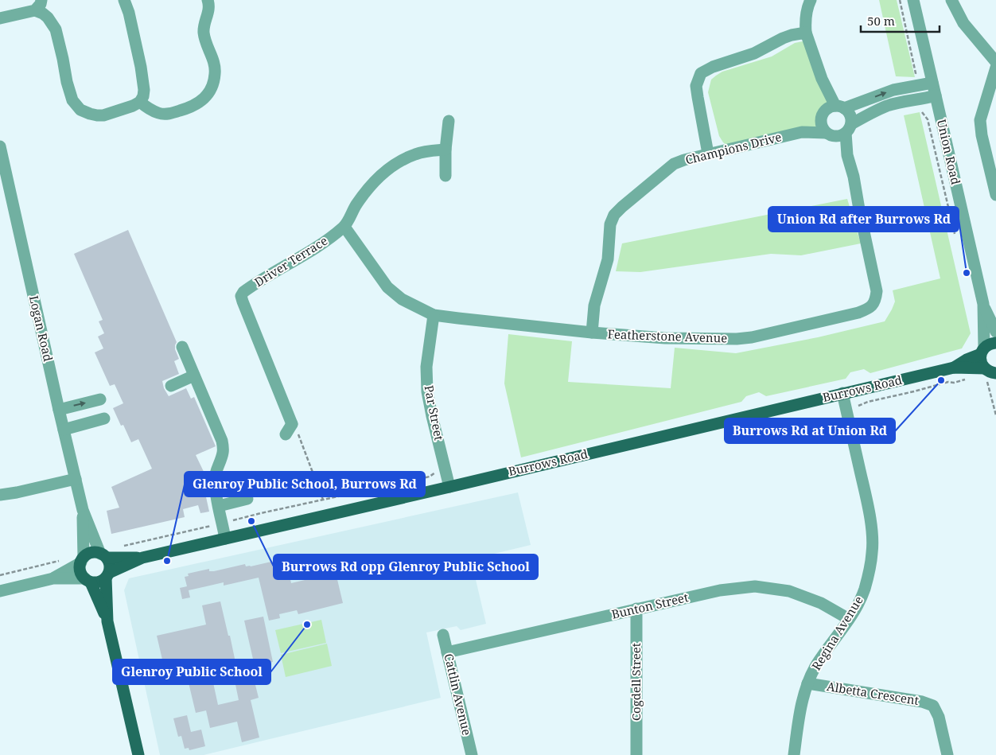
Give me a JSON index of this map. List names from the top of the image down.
{
  "streets": {
    "main road": ["Burrows Road"],
    "street": [
      "Champions Drive",
      "Union Road",
      "Driver Terrace",
      "Logan Road",
      "Featherstone Avenue",
      "Par Street",
      "Bunton Street",
      "Regina Avenue",
      "Cogdell Street",
      "Albetta Crescent",
      "Cattlin Avenue"
    ]
  },
  "crossings": [
    ["Champions Drive", "Union Road"],
    ["Champions Drive", "Featherstone Avenue"],
    ["Union Road", "Burrows Road"],
    ["Driver Terrace", "Featherstone Avenue"],
    ["Logan Road", "Burrows Road"],
    ["Featherstone Avenue", "Par Street"],
    ["Burrows Road", "Par Street"],
    ["Burrows Road", "Regina Avenue"],
    ["Bunton Street", "Regina Avenue"],
    ["Bunton Street", "Cogdell Street"],
    ["Bunton Street", "Cattlin Avenue"],
    ["Regina Avenue", "Albetta Crescent"]
  ],
  "places": [
    "Union Rd after Burrows Rd",
    "Burrows Rd at Union Rd",
    "Burrows Rd opp Glenroy Public School",
    "Glenroy Public School, Burrows Rd",
    "Glenroy Public School"
  ],
  "scale_bar": "50 m"
}
